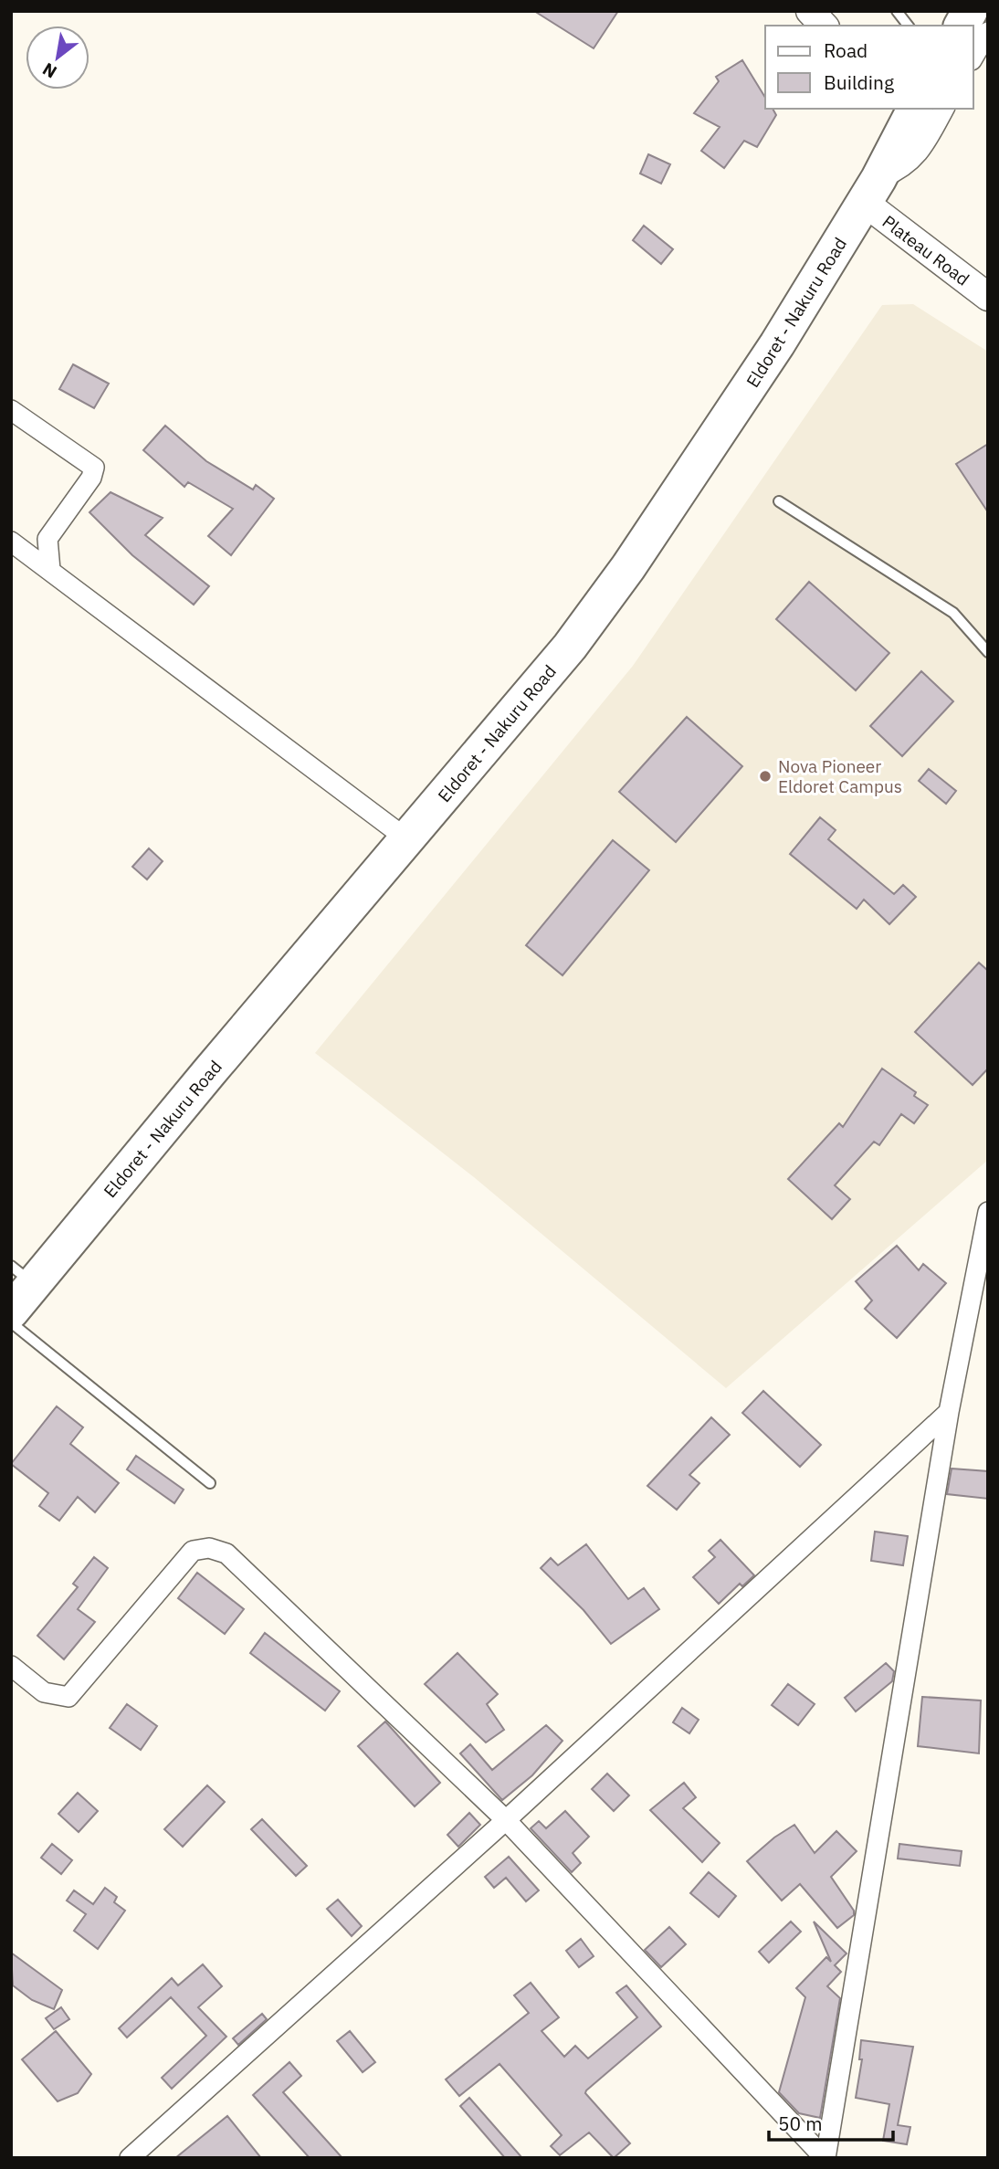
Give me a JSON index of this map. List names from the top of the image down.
{
  "streets": {
    "highway": ["Eldoret - Nakuru Road"],
    "street": ["Plateau Road"]
  },
  "crossings": [
    ["Plateau Road", "Eldoret - Nakuru Road"]
  ],
  "places": ["Nova Pioneer Eldoret Campus"],
  "legend": ["Road", "Building"],
  "scale_bar": "50 m",
  "north": "bottom left"
}
